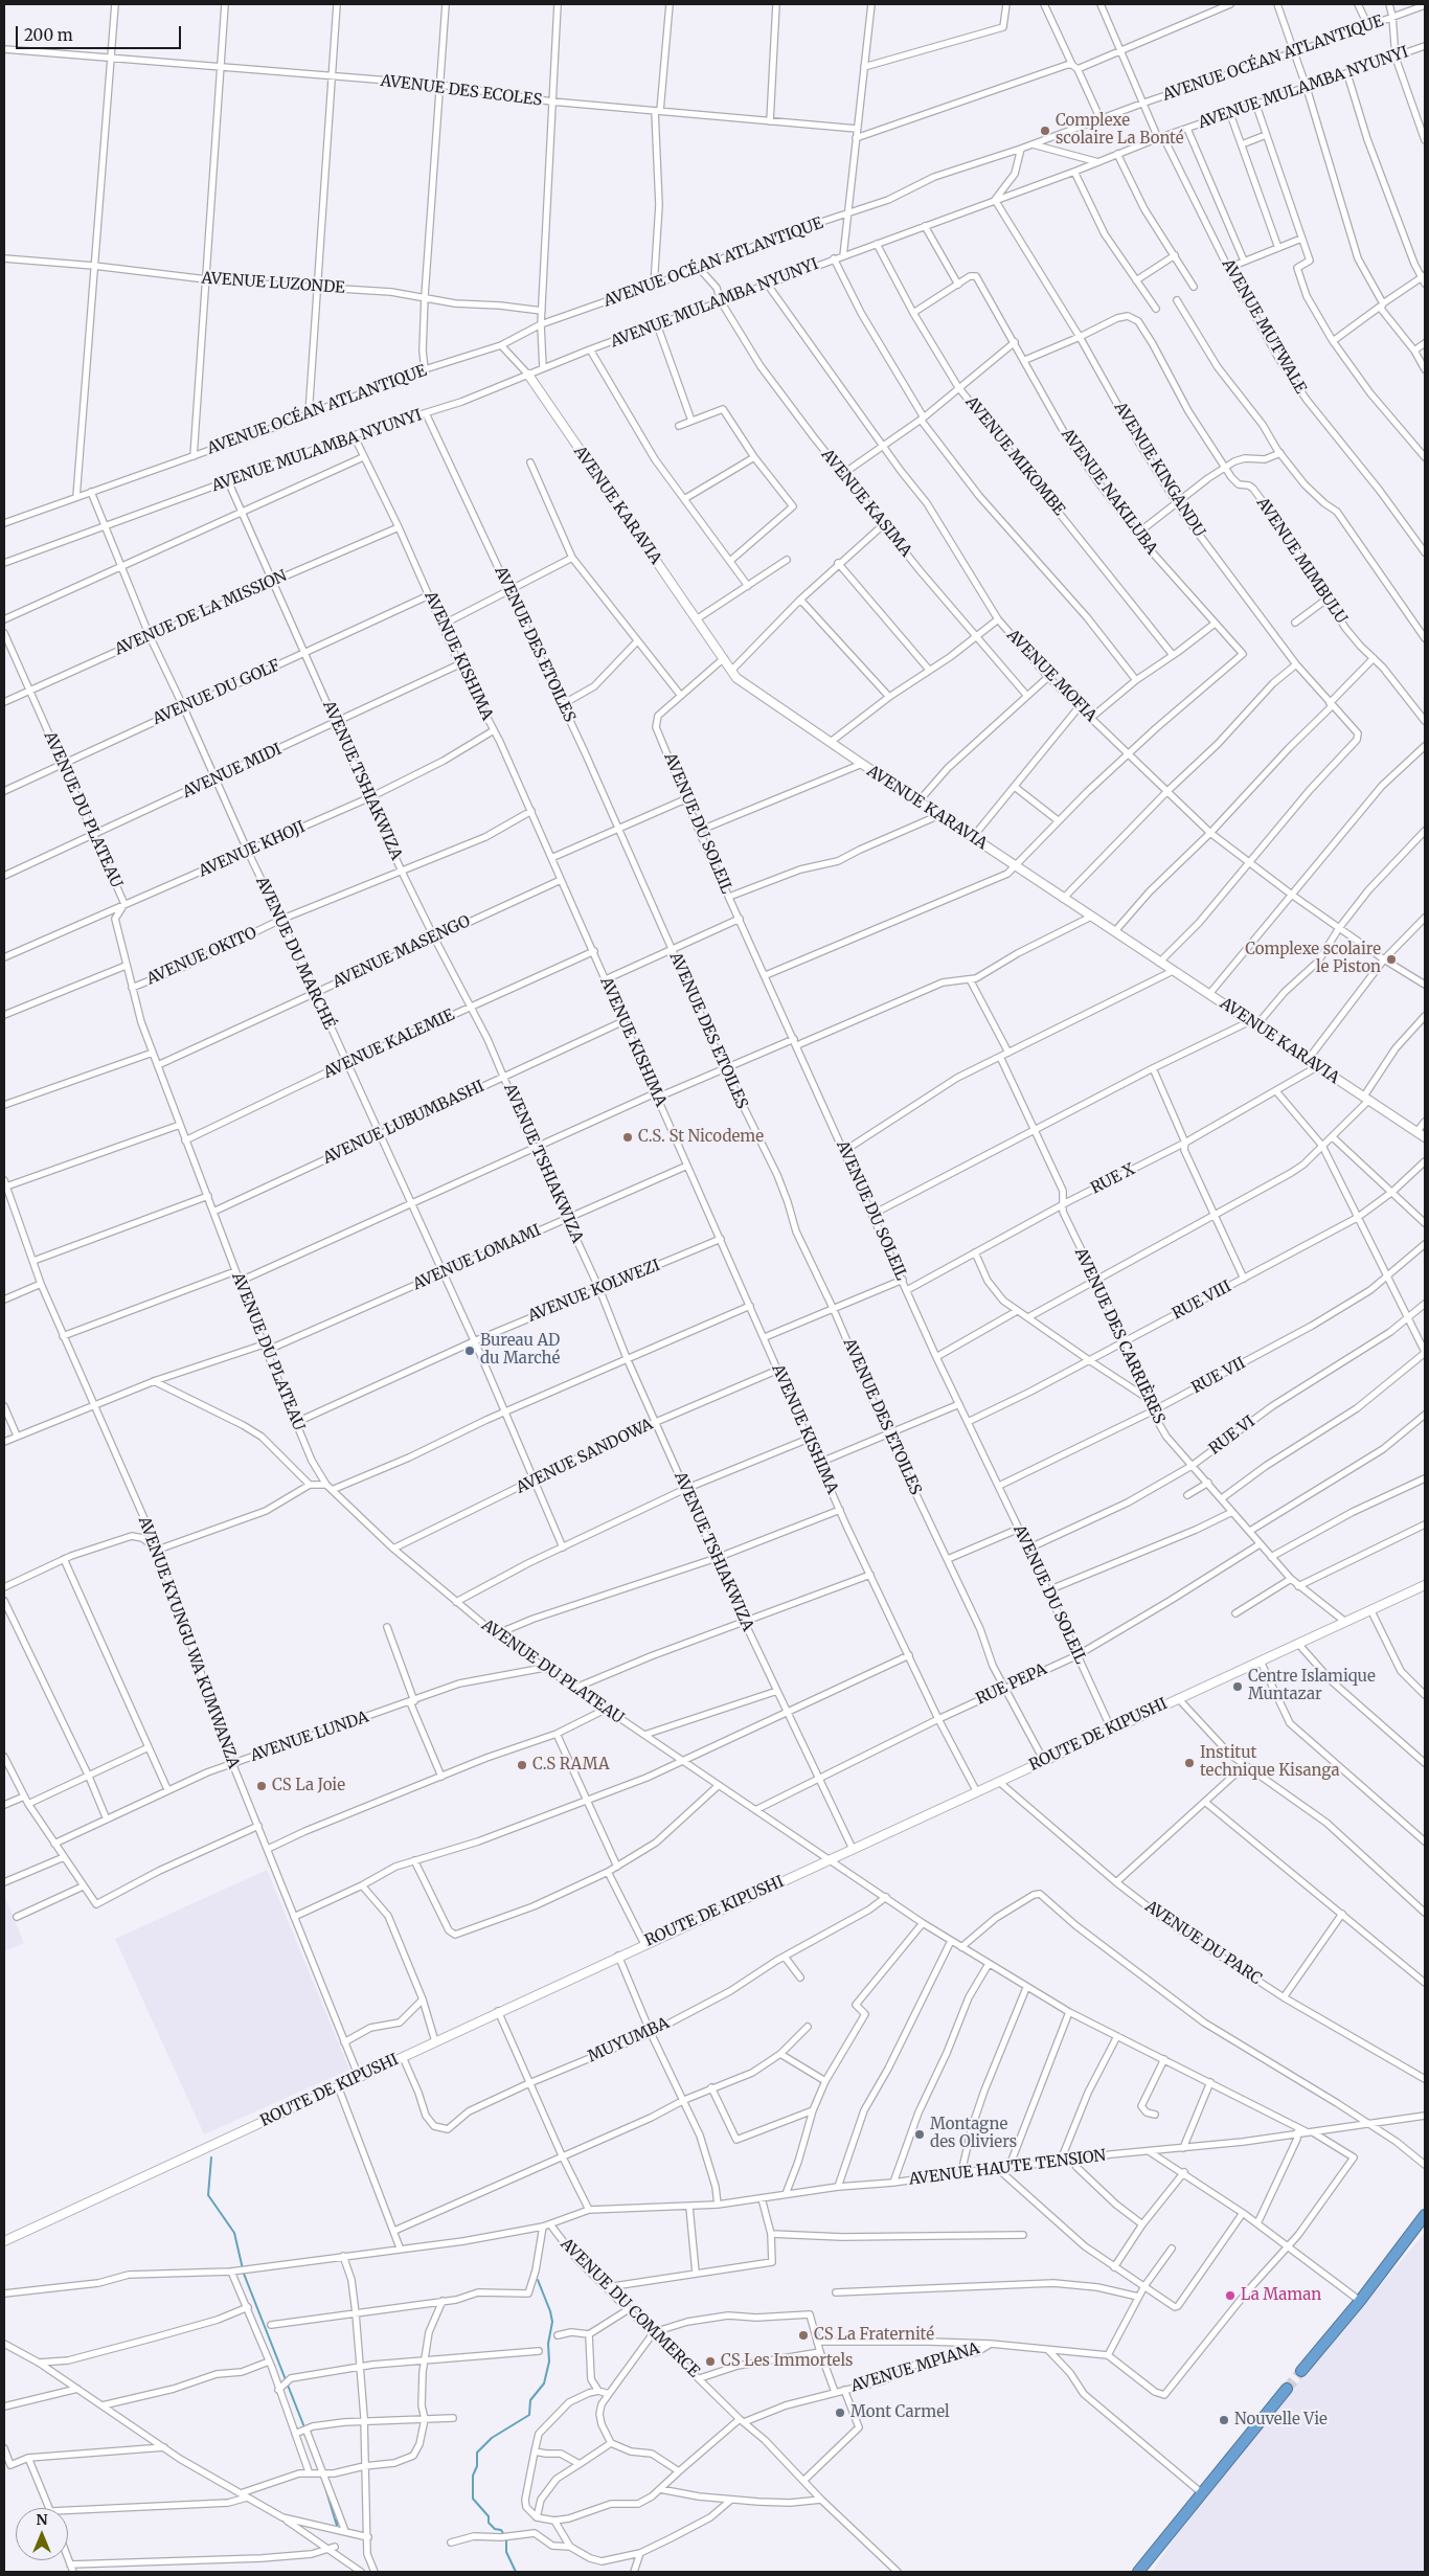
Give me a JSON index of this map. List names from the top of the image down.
{
  "streets": {
    "main road": ["AVENUE KARAVIA", "ROUTE DE KIPUSHI"],
    "street": [
      "AVENUE OCÉAN ATLANTIQUE",
      "AVENUE MULAMBA NYUNYI",
      "AVENUE DES ECOLES",
      "AVENUE LUZONDE",
      "AVENUE MUTWALE",
      "AVENUE MIKOMBE",
      "AVENUE KINGANDU",
      "AVENUE NAKILUBA",
      "AVENUE KASIMA",
      "AVENUE MIMBULU",
      "AVENUE DE LA MISSION",
      "AVENUE DES ETOILES",
      "AVENUE KISHIMA",
      "AVENUE MOFIA",
      "AVENUE DU GOLF",
      "AVENUE MIDI",
      "AVENUE TSHIAKWIZA",
      "AVENUE DU PLATEAU",
      "AVENUE DU SOLEIL",
      "AVENUE KHOJI",
      "AVENUE MASENGO",
      "AVENUE DU MARCHÉ",
      "AVENUE OKITO",
      "AVENUE KALEMIE",
      "AVENUE LUBUMBASHI",
      "RUE X",
      "AVENUE LOMAMI",
      "AVENUE KOLWEZI",
      "RUE VIII",
      "AVENUE DES CARRIÈRES",
      "RUE VII",
      "RUE VI",
      "AVENUE SANDOWA",
      "AVENUE KYUNGU WA KUMWANZA",
      "RUE PEPA",
      "AVENUE LUNDA",
      "AVENUE DU PARC",
      "MUYUMBA",
      "AVENUE HAUTE TENSION",
      "AVENUE DU COMMERCE",
      "AVENUE MPIANA"
    ]
  },
  "crossings": [
    ["AVENUE OCÉAN ATLANTIQUE", "AVENUE MUTWALE"],
    ["AVENUE OCÉAN ATLANTIQUE", "AVENUE KASIMA"],
    ["AVENUE OCÉAN ATLANTIQUE", "AVENUE DU MARCHÉ"],
    ["AVENUE MULAMBA NYUNYI", "AVENUE MUTWALE"],
    ["AVENUE MULAMBA NYUNYI", "AVENUE MIKOMBE"],
    ["AVENUE MULAMBA NYUNYI", "AVENUE KINGANDU"],
    ["AVENUE MULAMBA NYUNYI", "AVENUE KASIMA"],
    ["AVENUE MULAMBA NYUNYI", "AVENUE KARAVIA"],
    ["AVENUE MULAMBA NYUNYI", "AVENUE DES ETOILES"],
    ["AVENUE MULAMBA NYUNYI", "AVENUE KISHIMA"],
    ["AVENUE MULAMBA NYUNYI", "AVENUE MOFIA"],
    ["AVENUE MULAMBA NYUNYI", "AVENUE TSHIAKWIZA"],
    ["AVENUE MULAMBA NYUNYI", "AVENUE DU MARCHÉ"],
    ["AVENUE KINGANDU", "AVENUE MIMBULU"],
    ["AVENUE KINGANDU", "AVENUE MOFIA"],
    ["AVENUE NAKILUBA", "AVENUE MIMBULU"],
    ["AVENUE NAKILUBA", "AVENUE MOFIA"],
    ["AVENUE KARAVIA", "AVENUE DU SOLEIL"],
    ["AVENUE KARAVIA", "RUE X"],
    ["AVENUE DE LA MISSION", "AVENUE KISHIMA"],
    ["AVENUE DE LA MISSION", "AVENUE TSHIAKWIZA"],
    ["AVENUE DE LA MISSION", "AVENUE DU PLATEAU"],
    ["AVENUE DE LA MISSION", "AVENUE DU MARCHÉ"],
    ["AVENUE DES ETOILES", "RUE PEPA"],
    ["AVENUE DES ETOILES", "ROUTE DE KIPUSHI"],
    ["AVENUE KISHIMA", "AVENUE DU GOLF"],
    ["AVENUE KISHIMA", "AVENUE MIDI"],
    ["AVENUE KISHIMA", "AVENUE KHOJI"],
    ["AVENUE KISHIMA", "AVENUE MASENGO"],
    ["AVENUE KISHIMA", "AVENUE OKITO"],
    ["AVENUE KISHIMA", "AVENUE KALEMIE"],
    ["AVENUE KISHIMA", "AVENUE LUBUMBASHI"],
    ["AVENUE KISHIMA", "AVENUE LOMAMI"],
    ["AVENUE KISHIMA", "AVENUE KOLWEZI"],
    ["AVENUE KISHIMA", "AVENUE SANDOWA"],
    ["AVENUE KISHIMA", "RUE PEPA"],
    ["AVENUE KISHIMA", "ROUTE DE KIPUSHI"],
    ["AVENUE DU GOLF", "AVENUE TSHIAKWIZA"],
    ["AVENUE DU GOLF", "AVENUE DU PLATEAU"],
    ["AVENUE DU GOLF", "AVENUE DU MARCHÉ"],
    ["AVENUE MIDI", "AVENUE TSHIAKWIZA"],
    ["AVENUE MIDI", "AVENUE DU PLATEAU"],
    ["AVENUE MIDI", "AVENUE DU MARCHÉ"],
    ["AVENUE TSHIAKWIZA", "AVENUE KHOJI"],
    ["AVENUE TSHIAKWIZA", "AVENUE MASENGO"],
    ["AVENUE TSHIAKWIZA", "AVENUE OKITO"],
    ["AVENUE TSHIAKWIZA", "AVENUE KALEMIE"],
    ["AVENUE TSHIAKWIZA", "AVENUE LUBUMBASHI"],
    ["AVENUE TSHIAKWIZA", "AVENUE LOMAMI"],
    ["AVENUE TSHIAKWIZA", "AVENUE KOLWEZI"],
    ["AVENUE TSHIAKWIZA", "AVENUE SANDOWA"],
    ["AVENUE TSHIAKWIZA", "RUE PEPA"],
    ["AVENUE TSHIAKWIZA", "ROUTE DE KIPUSHI"],
    ["AVENUE DU PLATEAU", "AVENUE KHOJI"],
    ["AVENUE DU PLATEAU", "AVENUE MASENGO"],
    ["AVENUE DU PLATEAU", "AVENUE OKITO"],
    ["AVENUE DU PLATEAU", "AVENUE KALEMIE"],
    ["AVENUE DU PLATEAU", "AVENUE LUBUMBASHI"],
    ["AVENUE DU PLATEAU", "AVENUE LOMAMI"],
    ["AVENUE DU PLATEAU", "AVENUE KOLWEZI"],
    ["AVENUE DU PLATEAU", "AVENUE SANDOWA"],
    ["AVENUE DU PLATEAU", "RUE PEPA"],
    ["AVENUE DU PLATEAU", "ROUTE DE KIPUSHI"],
    ["AVENUE DU PLATEAU", "AVENUE LUNDA"],
    ["AVENUE DU PLATEAU", "MUYUMBA"],
    ["AVENUE DU PLATEAU", "AVENUE HAUTE TENSION"],
    ["AVENUE DU SOLEIL", "RUE X"],
    ["AVENUE DU SOLEIL", "RUE VIII"],
    ["AVENUE DU SOLEIL", "RUE VII"],
    ["AVENUE DU SOLEIL", "RUE VI"],
    ["AVENUE DU SOLEIL", "RUE PEPA"],
    ["AVENUE DU SOLEIL", "ROUTE DE KIPUSHI"],
    ["AVENUE KHOJI", "AVENUE DU MARCHÉ"],
    ["AVENUE MASENGO", "AVENUE DU MARCHÉ"],
    ["AVENUE DU MARCHÉ", "AVENUE OKITO"],
    ["AVENUE DU MARCHÉ", "AVENUE KALEMIE"],
    ["AVENUE DU MARCHÉ", "AVENUE LUBUMBASHI"],
    ["AVENUE DU MARCHÉ", "AVENUE LOMAMI"],
    ["AVENUE DU MARCHÉ", "AVENUE KOLWEZI"],
    ["AVENUE DU MARCHÉ", "AVENUE SANDOWA"],
    ["RUE X", "AVENUE DES CARRIÈRES"],
    ["RUE VIII", "AVENUE DES CARRIÈRES"],
    ["AVENUE DES CARRIÈRES", "RUE VII"],
    ["AVENUE DES CARRIÈRES", "RUE VI"],
    ["AVENUE DES CARRIÈRES", "RUE PEPA"],
    ["AVENUE DES CARRIÈRES", "ROUTE DE KIPUSHI"],
    ["AVENUE KYUNGU WA KUMWANZA", "ROUTE DE KIPUSHI"],
    ["AVENUE KYUNGU WA KUMWANZA", "AVENUE LUNDA"],
    ["ROUTE DE KIPUSHI", "AVENUE DU PARC"],
    ["ROUTE DE KIPUSHI", "MUYUMBA"],
    ["AVENUE HAUTE TENSION", "AVENUE DU COMMERCE"],
    ["AVENUE DU COMMERCE", "AVENUE MPIANA"]
  ],
  "places": [
    "Complexe scolaire La Bonté",
    "Complexe scolaire le Piston",
    "C.S. St Nicodeme",
    "Bureau AD du Marché",
    "Centre Islamique Muntazar",
    "Institut technique Kisanga",
    "C.S RAMA",
    "CS La Joie",
    "Montagne des Oliviers",
    "La Maman",
    "CS La Fraternité",
    "CS Les Immortels",
    "Mont Carmel",
    "Nouvelle Vie"
  ],
  "scale_bar": "200 m",
  "north": "top"
}
